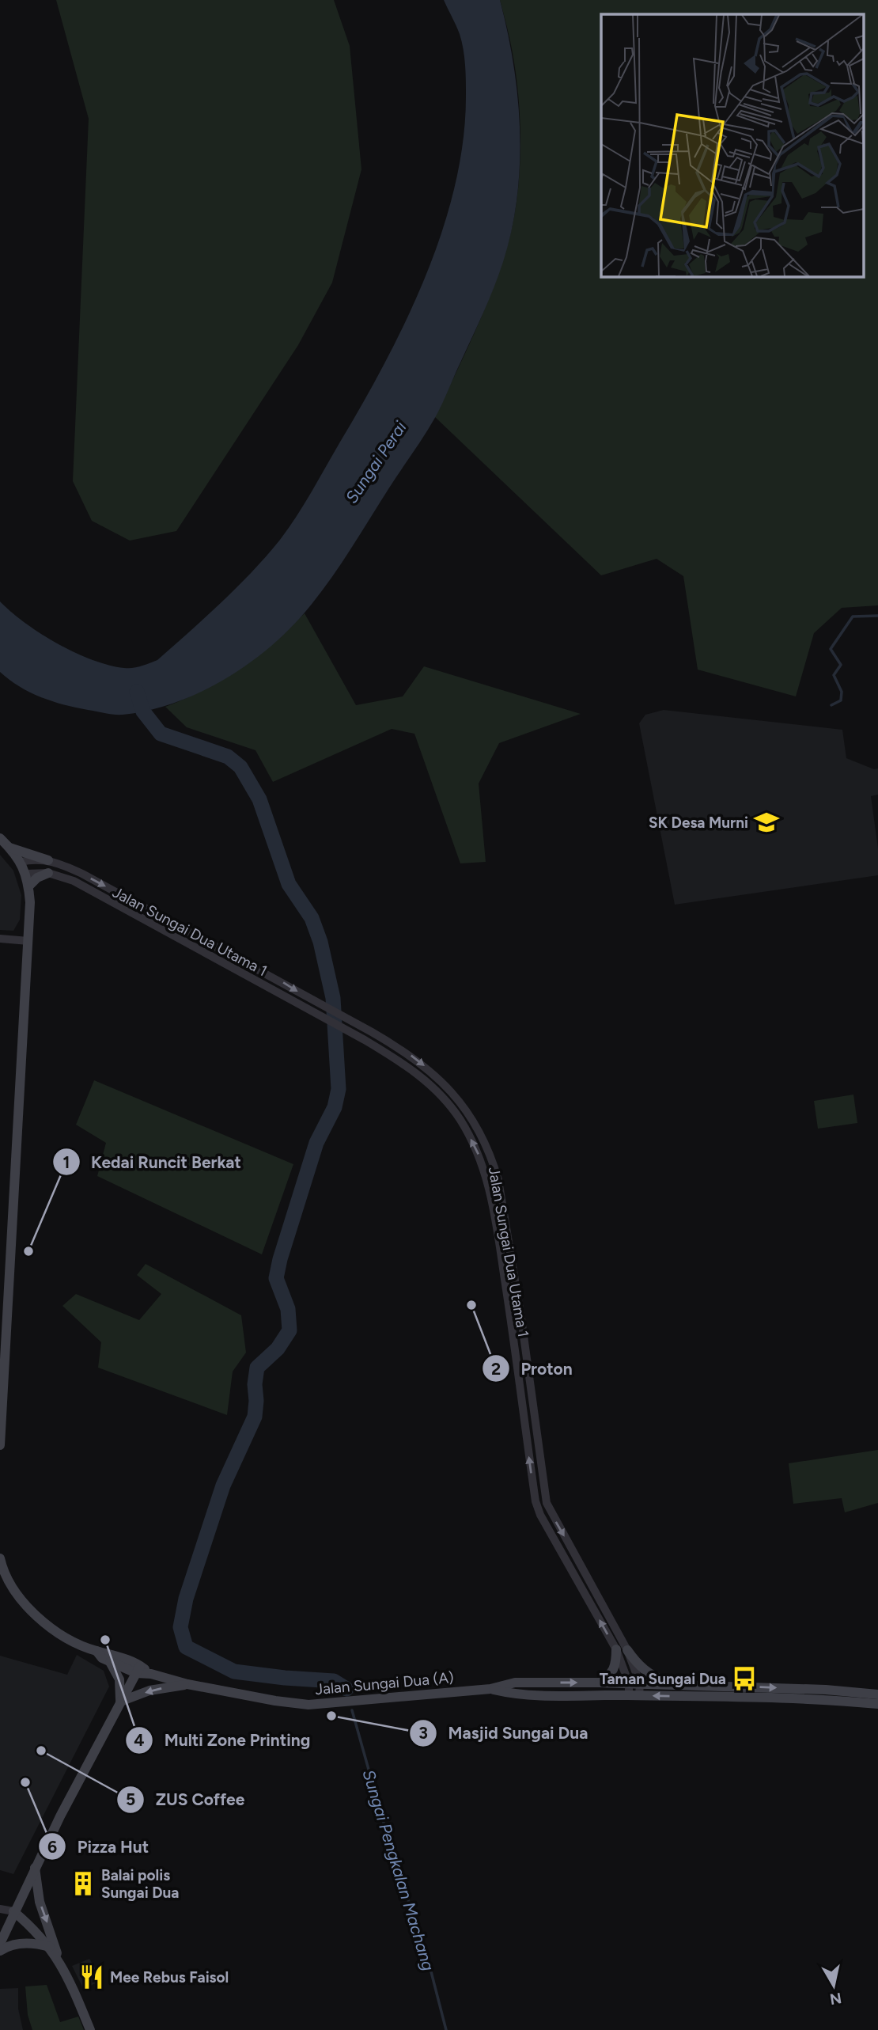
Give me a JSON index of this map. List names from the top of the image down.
{
  "streets": {
    "main road": ["Jalan Sungai Dua (A)"],
    "street": ["Jalan Sungai Dua Utama 1"]
  },
  "crossings": [
    ["Jalan Sungai Dua Utama 1", "Jalan Sungai Dua (A)"]
  ],
  "water": ["Sungai Perai", "Sungai Pengkalan Machang"],
  "places": {
    "school or university": ["SK Desa Murni"],
    "other": [
      "Kedai Runcit Berkat",
      "Proton",
      "Multi Zone Printing",
      "Masjid Sungai Dua",
      "ZUS Coffee",
      "Pizza Hut"
    ],
    "bus stop": ["Taman Sungai Dua"],
    "building": ["Balai polis Sungai Dua"],
    "restaurant": ["Mee Rebus Faisol"]
  },
  "north": "bottom"
}
